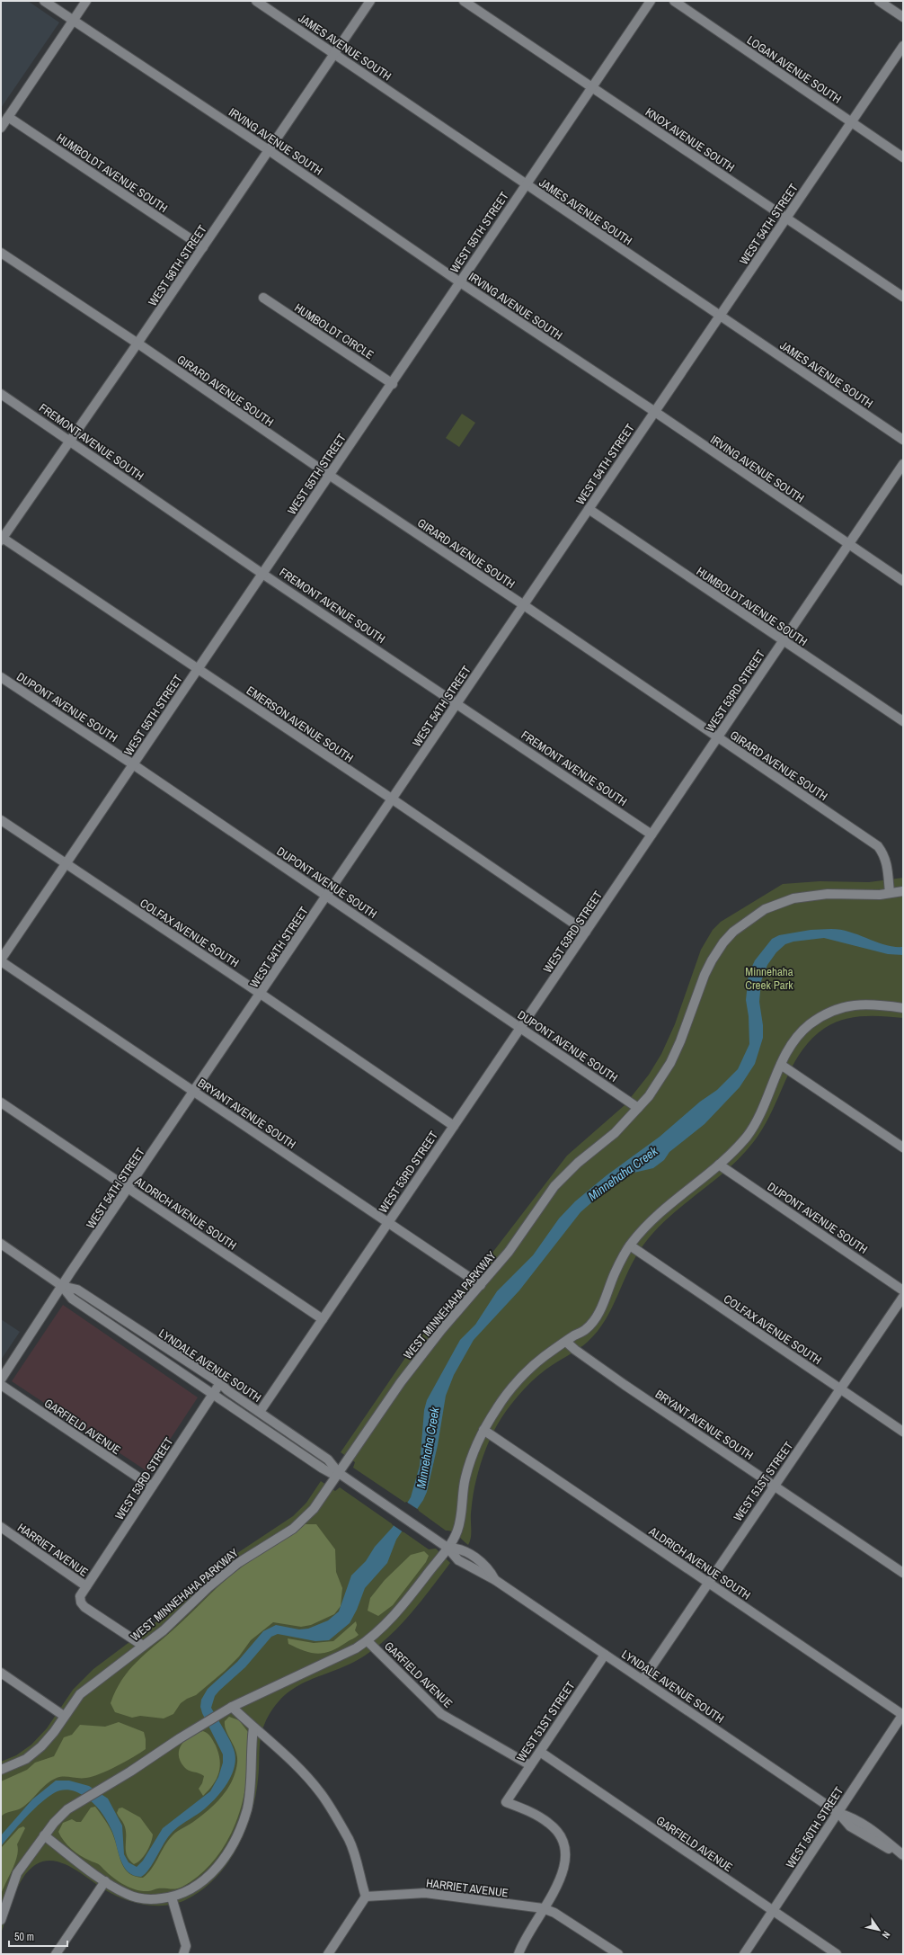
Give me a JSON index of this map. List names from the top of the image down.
{
  "streets": {
    "street": [
      "JAMES AVENUE SOUTH",
      "LOGAN AVENUE SOUTH",
      "KNOX AVENUE SOUTH",
      "IRVING AVENUE SOUTH",
      "HUMBOLDT AVENUE SOUTH",
      "WEST 54TH STREET",
      "WEST 55TH STREET",
      "WEST 56TH STREET",
      "HUMBOLDT CIRCLE",
      "GIRARD AVENUE SOUTH",
      "FREMONT AVENUE SOUTH",
      "WEST 53RD STREET",
      "DUPONT AVENUE SOUTH",
      "EMERSON AVENUE SOUTH",
      "COLFAX AVENUE SOUTH",
      "BRYANT AVENUE SOUTH",
      "ALDRICH AVENUE SOUTH",
      "WEST MINNEHAHA PARKWAY",
      "LYNDALE AVENUE SOUTH",
      "GARFIELD AVENUE",
      "WEST 51ST STREET",
      "HARRIET AVENUE",
      "WEST 50TH STREET"
    ]
  },
  "crossings": [
    ["JAMES AVENUE SOUTH", "WEST 54TH STREET"],
    ["JAMES AVENUE SOUTH", "WEST 55TH STREET"],
    ["JAMES AVENUE SOUTH", "WEST 56TH STREET"],
    ["LOGAN AVENUE SOUTH", "WEST 54TH STREET"],
    ["KNOX AVENUE SOUTH", "WEST 54TH STREET"],
    ["KNOX AVENUE SOUTH", "WEST 55TH STREET"],
    ["IRVING AVENUE SOUTH", "WEST 54TH STREET"],
    ["IRVING AVENUE SOUTH", "WEST 55TH STREET"],
    ["IRVING AVENUE SOUTH", "WEST 56TH STREET"],
    ["IRVING AVENUE SOUTH", "WEST 53RD STREET"],
    ["HUMBOLDT AVENUE SOUTH", "WEST 54TH STREET"],
    ["HUMBOLDT AVENUE SOUTH", "WEST 56TH STREET"],
    ["HUMBOLDT AVENUE SOUTH", "WEST 53RD STREET"],
    ["WEST 54TH STREET", "GIRARD AVENUE SOUTH"],
    ["WEST 54TH STREET", "FREMONT AVENUE SOUTH"],
    ["WEST 54TH STREET", "DUPONT AVENUE SOUTH"],
    ["WEST 54TH STREET", "EMERSON AVENUE SOUTH"],
    ["WEST 54TH STREET", "COLFAX AVENUE SOUTH"],
    ["WEST 54TH STREET", "BRYANT AVENUE SOUTH"],
    ["WEST 54TH STREET", "ALDRICH AVENUE SOUTH"],
    ["WEST 54TH STREET", "LYNDALE AVENUE SOUTH"],
    ["WEST 55TH STREET", "HUMBOLDT CIRCLE"],
    ["WEST 55TH STREET", "GIRARD AVENUE SOUTH"],
    ["WEST 55TH STREET", "FREMONT AVENUE SOUTH"],
    ["WEST 55TH STREET", "DUPONT AVENUE SOUTH"],
    ["WEST 55TH STREET", "EMERSON AVENUE SOUTH"],
    ["WEST 55TH STREET", "COLFAX AVENUE SOUTH"],
    ["WEST 55TH STREET", "BRYANT AVENUE SOUTH"],
    ["WEST 56TH STREET", "GIRARD AVENUE SOUTH"],
    ["WEST 56TH STREET", "FREMONT AVENUE SOUTH"],
    ["WEST 56TH STREET", "EMERSON AVENUE SOUTH"],
    ["GIRARD AVENUE SOUTH", "WEST 53RD STREET"],
    ["GIRARD AVENUE SOUTH", "WEST MINNEHAHA PARKWAY"],
    ["FREMONT AVENUE SOUTH", "WEST 53RD STREET"],
    ["WEST 53RD STREET", "DUPONT AVENUE SOUTH"],
    ["WEST 53RD STREET", "EMERSON AVENUE SOUTH"],
    ["WEST 53RD STREET", "COLFAX AVENUE SOUTH"],
    ["WEST 53RD STREET", "BRYANT AVENUE SOUTH"],
    ["WEST 53RD STREET", "ALDRICH AVENUE SOUTH"],
    ["WEST 53RD STREET", "LYNDALE AVENUE SOUTH"],
    ["WEST 53RD STREET", "GARFIELD AVENUE"],
    ["WEST 53RD STREET", "HARRIET AVENUE"],
    ["DUPONT AVENUE SOUTH", "WEST MINNEHAHA PARKWAY"],
    ["COLFAX AVENUE SOUTH", "WEST 51ST STREET"],
    ["BRYANT AVENUE SOUTH", "WEST MINNEHAHA PARKWAY"],
    ["BRYANT AVENUE SOUTH", "WEST 51ST STREET"],
    ["ALDRICH AVENUE SOUTH", "WEST 51ST STREET"],
    ["ALDRICH AVENUE SOUTH", "WEST 50TH STREET"],
    ["WEST MINNEHAHA PARKWAY", "LYNDALE AVENUE SOUTH"],
    ["WEST MINNEHAHA PARKWAY", "HARRIET AVENUE"],
    ["LYNDALE AVENUE SOUTH", "WEST 51ST STREET"],
    ["LYNDALE AVENUE SOUTH", "WEST 50TH STREET"],
    ["GARFIELD AVENUE", "WEST 51ST STREET"],
    ["GARFIELD AVENUE", "WEST 50TH STREET"],
    ["WEST 51ST STREET", "HARRIET AVENUE"]
  ],
  "water": ["Minnehaha Creek"],
  "parks": ["Minnehaha Creek Park"],
  "scale_bar": "50 m",
  "north": "bottom right"
}
